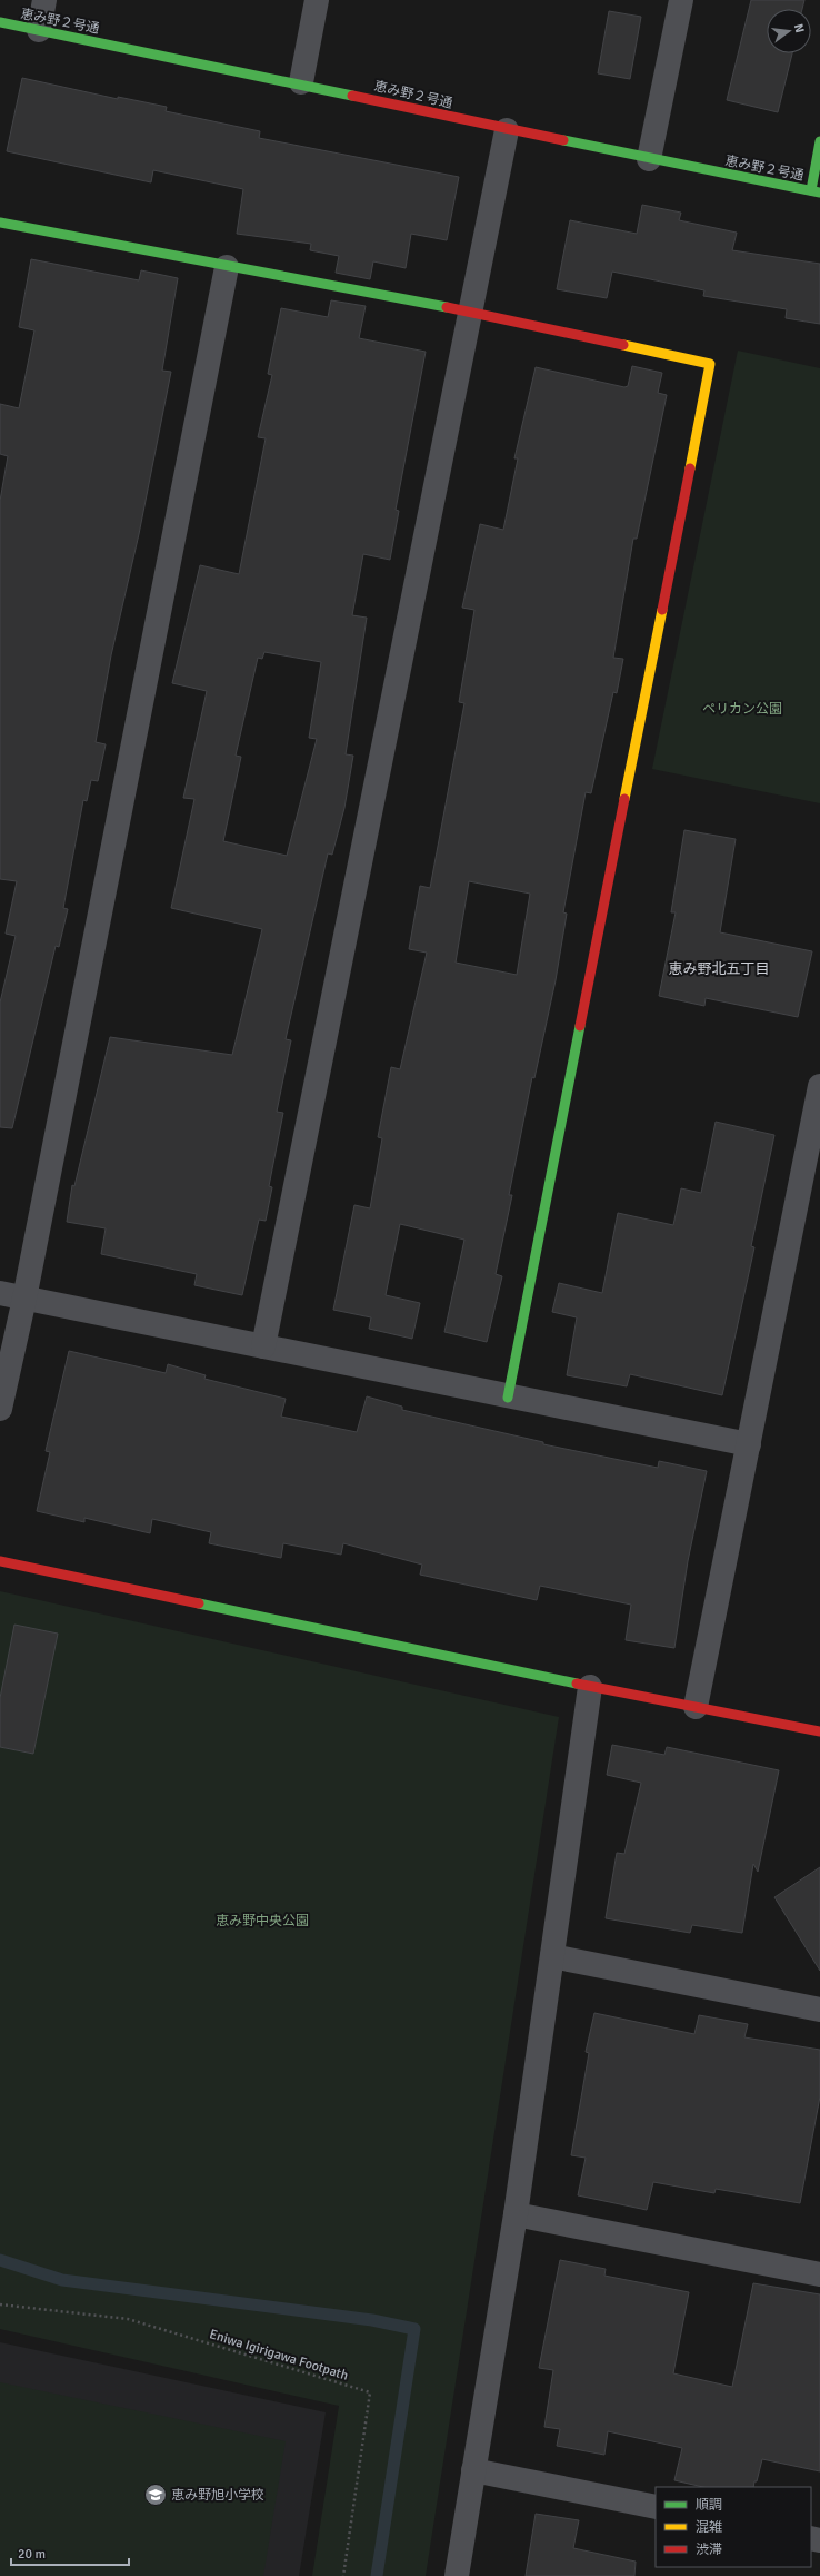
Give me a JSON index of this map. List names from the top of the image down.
{
  "streets": {
    "street": ["恵み野２号通"],
    "path": ["Eniwa Igirigawa Footpath"]
  },
  "districts": ["恵み野北五丁目"],
  "parks": ["ペリカン公園", "恵み野中央公園"],
  "places": {
    "school or university": ["恵み野旭小学校"]
  },
  "legend": ["順調", "混雑", "渋滞"],
  "scale_bar": "20 m",
  "north": "right"
}
